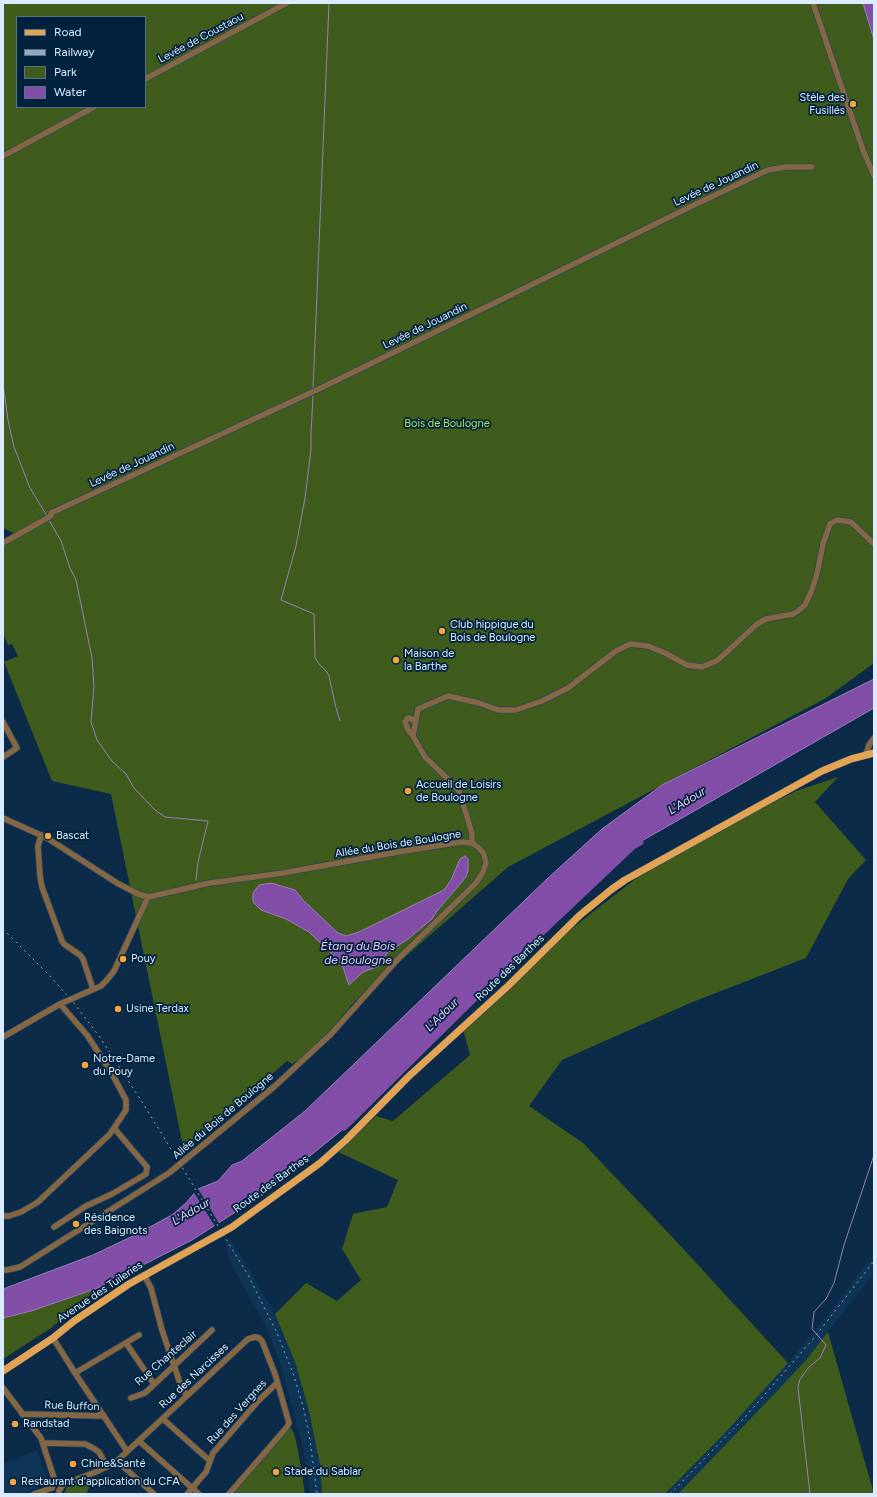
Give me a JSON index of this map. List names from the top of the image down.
{
  "streets": {
    "main road": ["Route des Barthes", "Avenue des Tuileries"],
    "street": [
      "Levée de Coustaou",
      "Levée de Jouandin",
      "Allée du Bois de Boulogne",
      "Rue Chanteclair",
      "Rue des Narcisses",
      "Rue Buffon",
      "Rue des Vergnes"
    ]
  },
  "crossings": [
    ["Route des Barthes", "Avenue des Tuileries"],
    ["Rue des Narcisses", "Rue Buffon"],
    ["Rue des Narcisses", "Rue des Vergnes"]
  ],
  "water": ["L'Adour", "Étang du Bois de Boulogne"],
  "parks": ["Bois de Boulogne"],
  "places": [
    "Stèle des Fusillés",
    "Club hippique du Bois de Boulogne",
    "Maison de la Barthe",
    "Accueil de Loisirs de Boulogne",
    "Bascat",
    "Pouy",
    "Usine Terdax",
    "Notre-Dame du Pouy",
    "Résidence des Baignots",
    "Randstad",
    "Chine&Santé",
    "Stade du Sablar",
    "Restaurant d'application du CFA"
  ],
  "legend": [
    "Road",
    "Railway",
    "Park",
    "Water"
  ]
}
